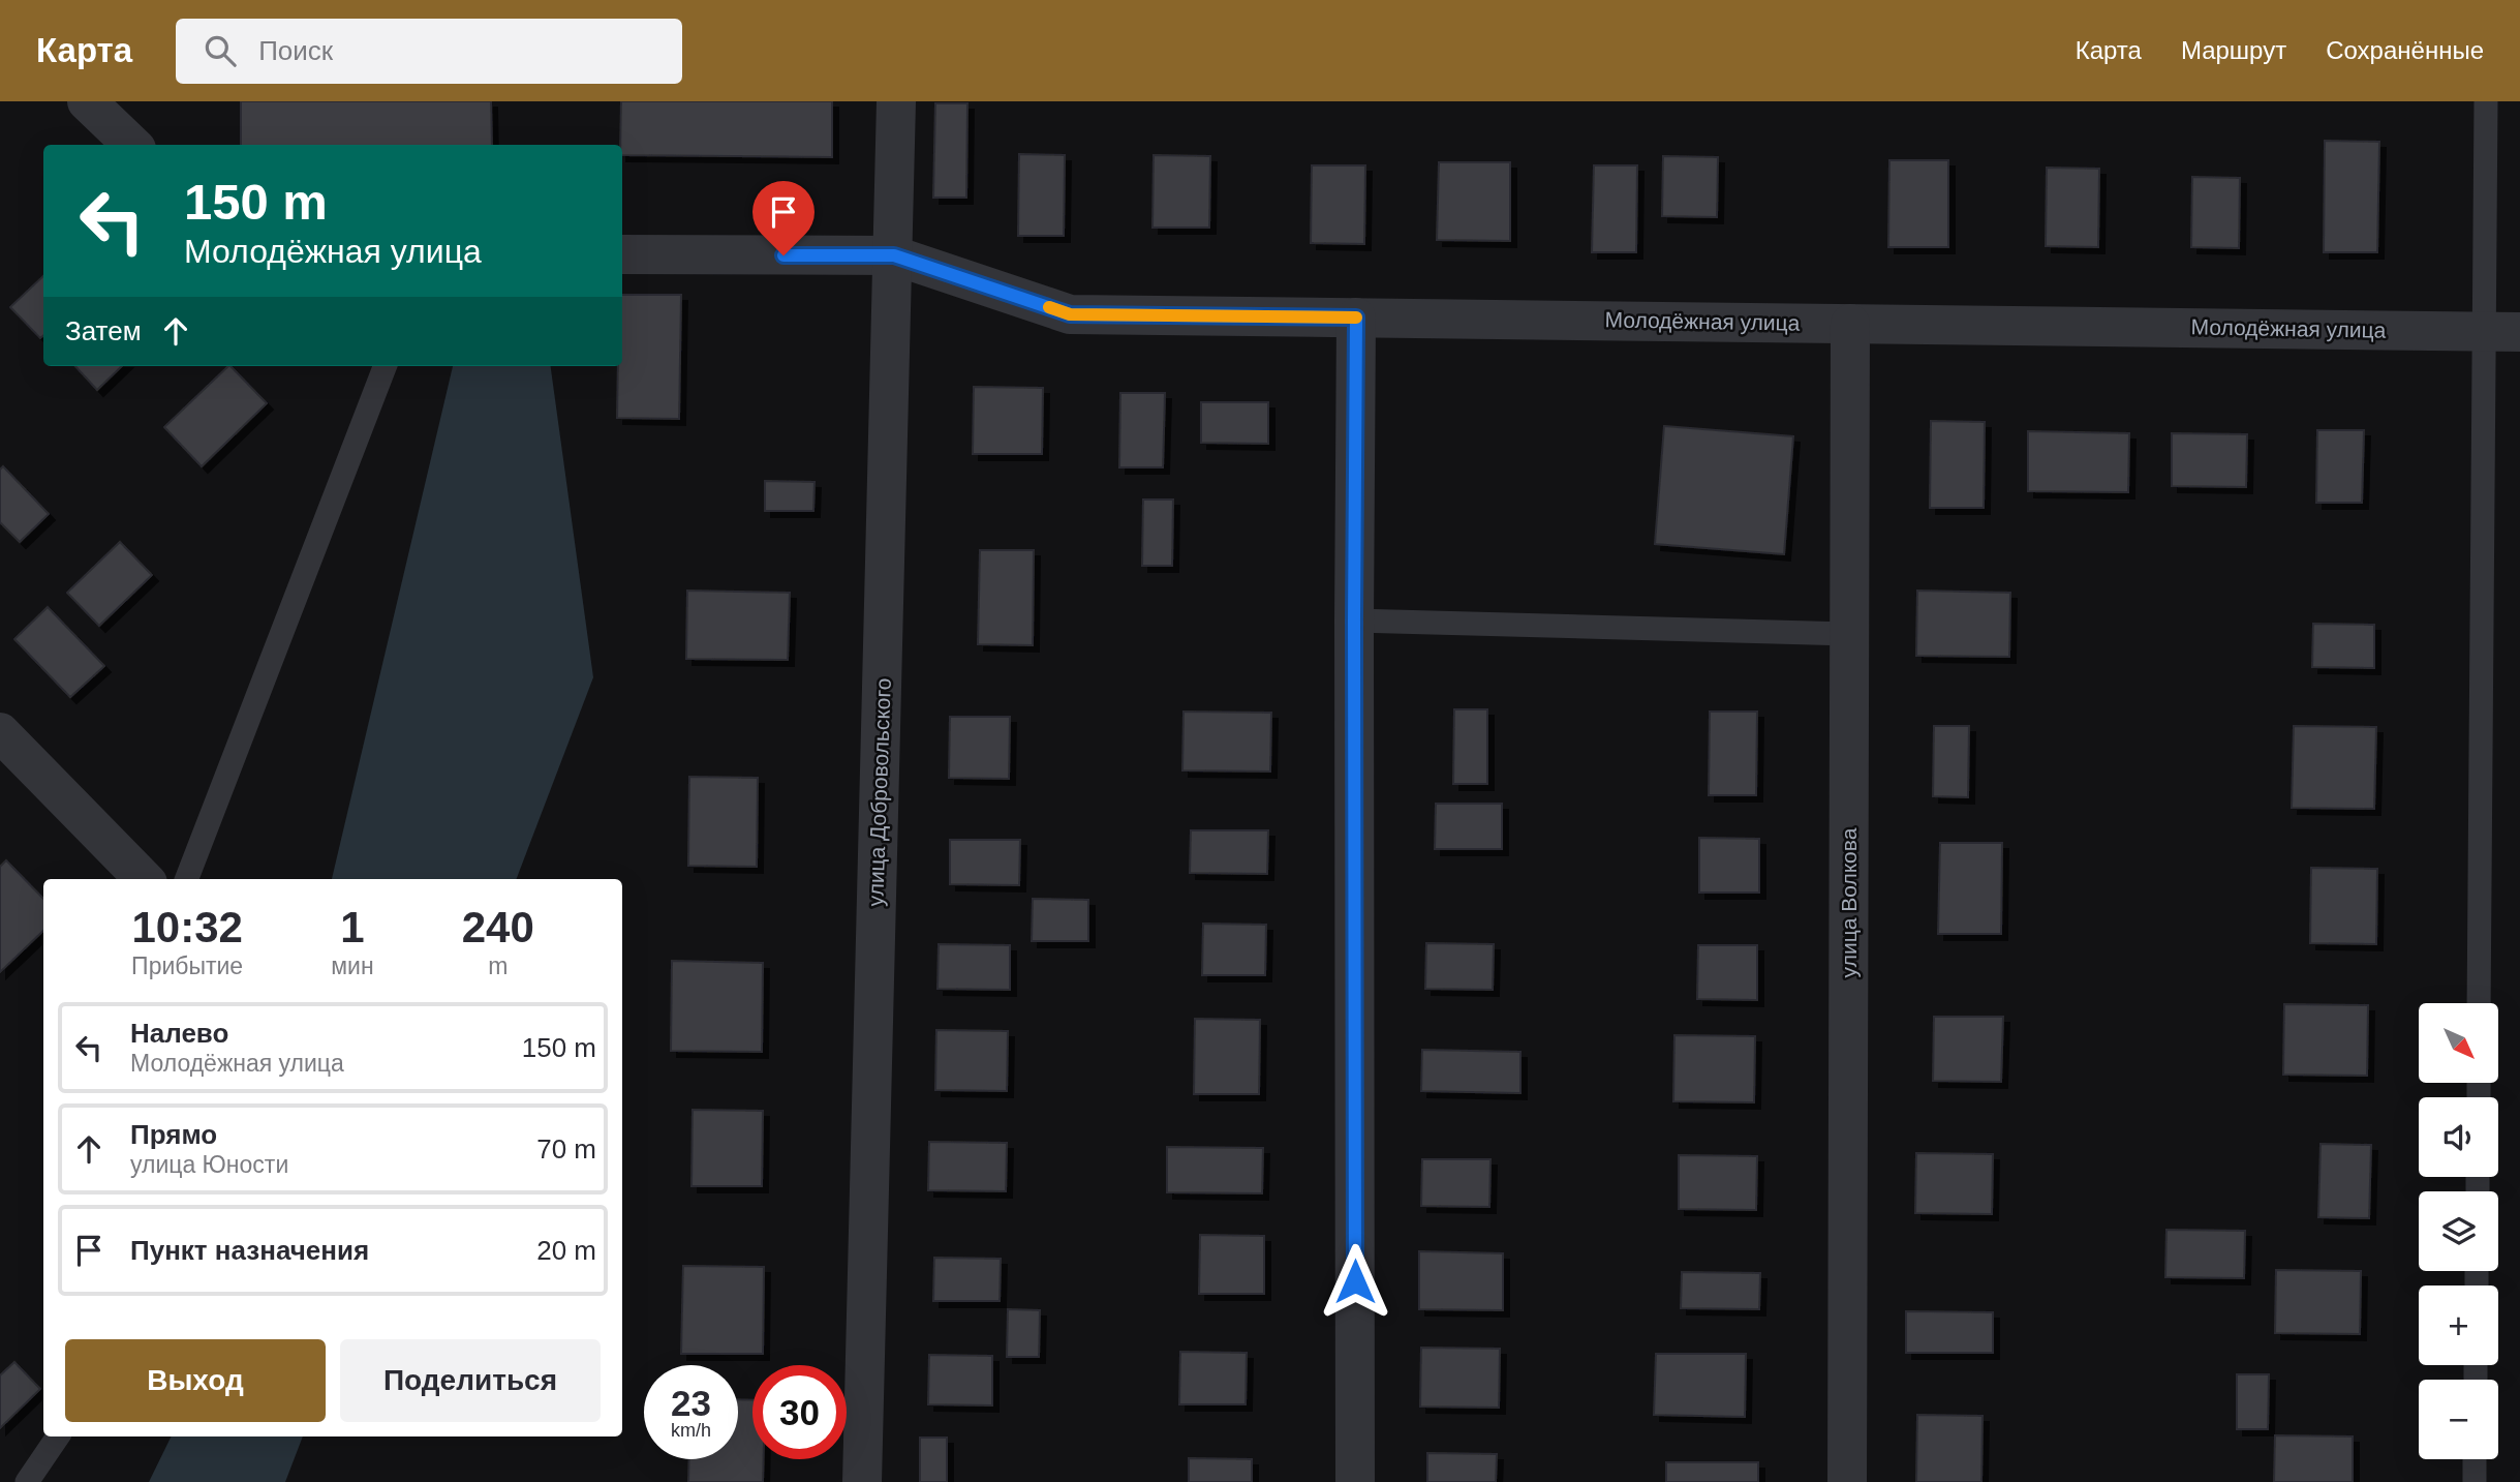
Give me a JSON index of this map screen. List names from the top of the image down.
{
  "streets": {
    "street": ["Молодёжная улица", "улица Добровольского", "улица Волкова"]
  },
  "crossings": [
    ["Молодёжная улица", "улица Добровольского"],
    ["Молодёжная улица", "улица Волкова"]
  ],
  "north": "bottom right",
  "page": {
    "header": "Карта",
    "search": "Поиск",
    "nav": ["Карта", "Маршрут", "Сохранённые"],
    "turn": ["150 m", "Молодёжная улица"],
    "then": "Затем",
    "eta": [
      "10:32",
      "Прибытие",
      "1",
      "мин",
      "240",
      "m"
    ],
    "list": [
      {
        "name": "Налево",
        "note": "Молодёжная улица",
        "value": "150 m"
      },
      {
        "name": "Прямо",
        "note": "улица Юности",
        "value": "70 m"
      },
      {
        "name": "Пункт назначения",
        "value": "20 m"
      }
    ],
    "map_buttons": ["+", "−"],
    "buttons": ["Выход", "Поделиться"],
    "speed": "23 km/h",
    "limit": "30"
  }
}
